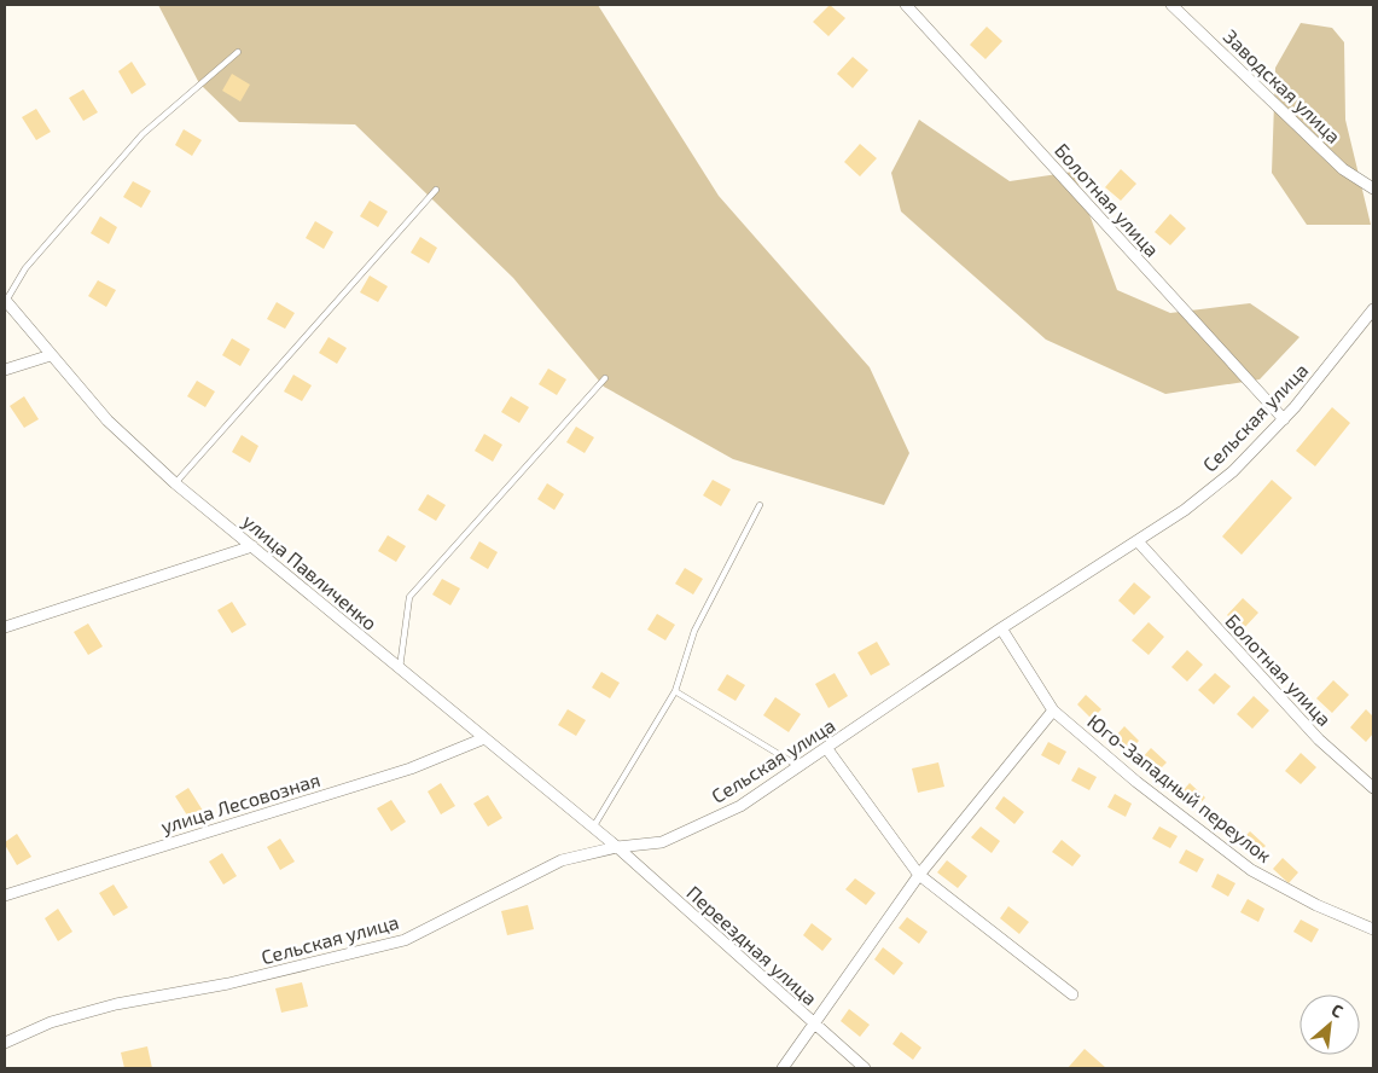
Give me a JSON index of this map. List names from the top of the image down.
{
  "streets": {
    "street": [
      "Заводская улица",
      "Болотная улица",
      "Сельская улица",
      "улица Павличенко",
      "Юго-Западный переулок",
      "улица Лесовозная",
      "Переездная улица"
    ]
  },
  "crossings": [
    ["Болотная улица", "Сельская улица"],
    ["Сельская улица", "улица Павличенко"],
    ["Сельская улица", "Юго-Западный переулок"],
    ["Сельская улица", "Переездная улица"],
    ["улица Павличенко", "улица Лесовозная"],
    ["улица Павличенко", "Переездная улица"]
  ],
  "north": "top right"
}
